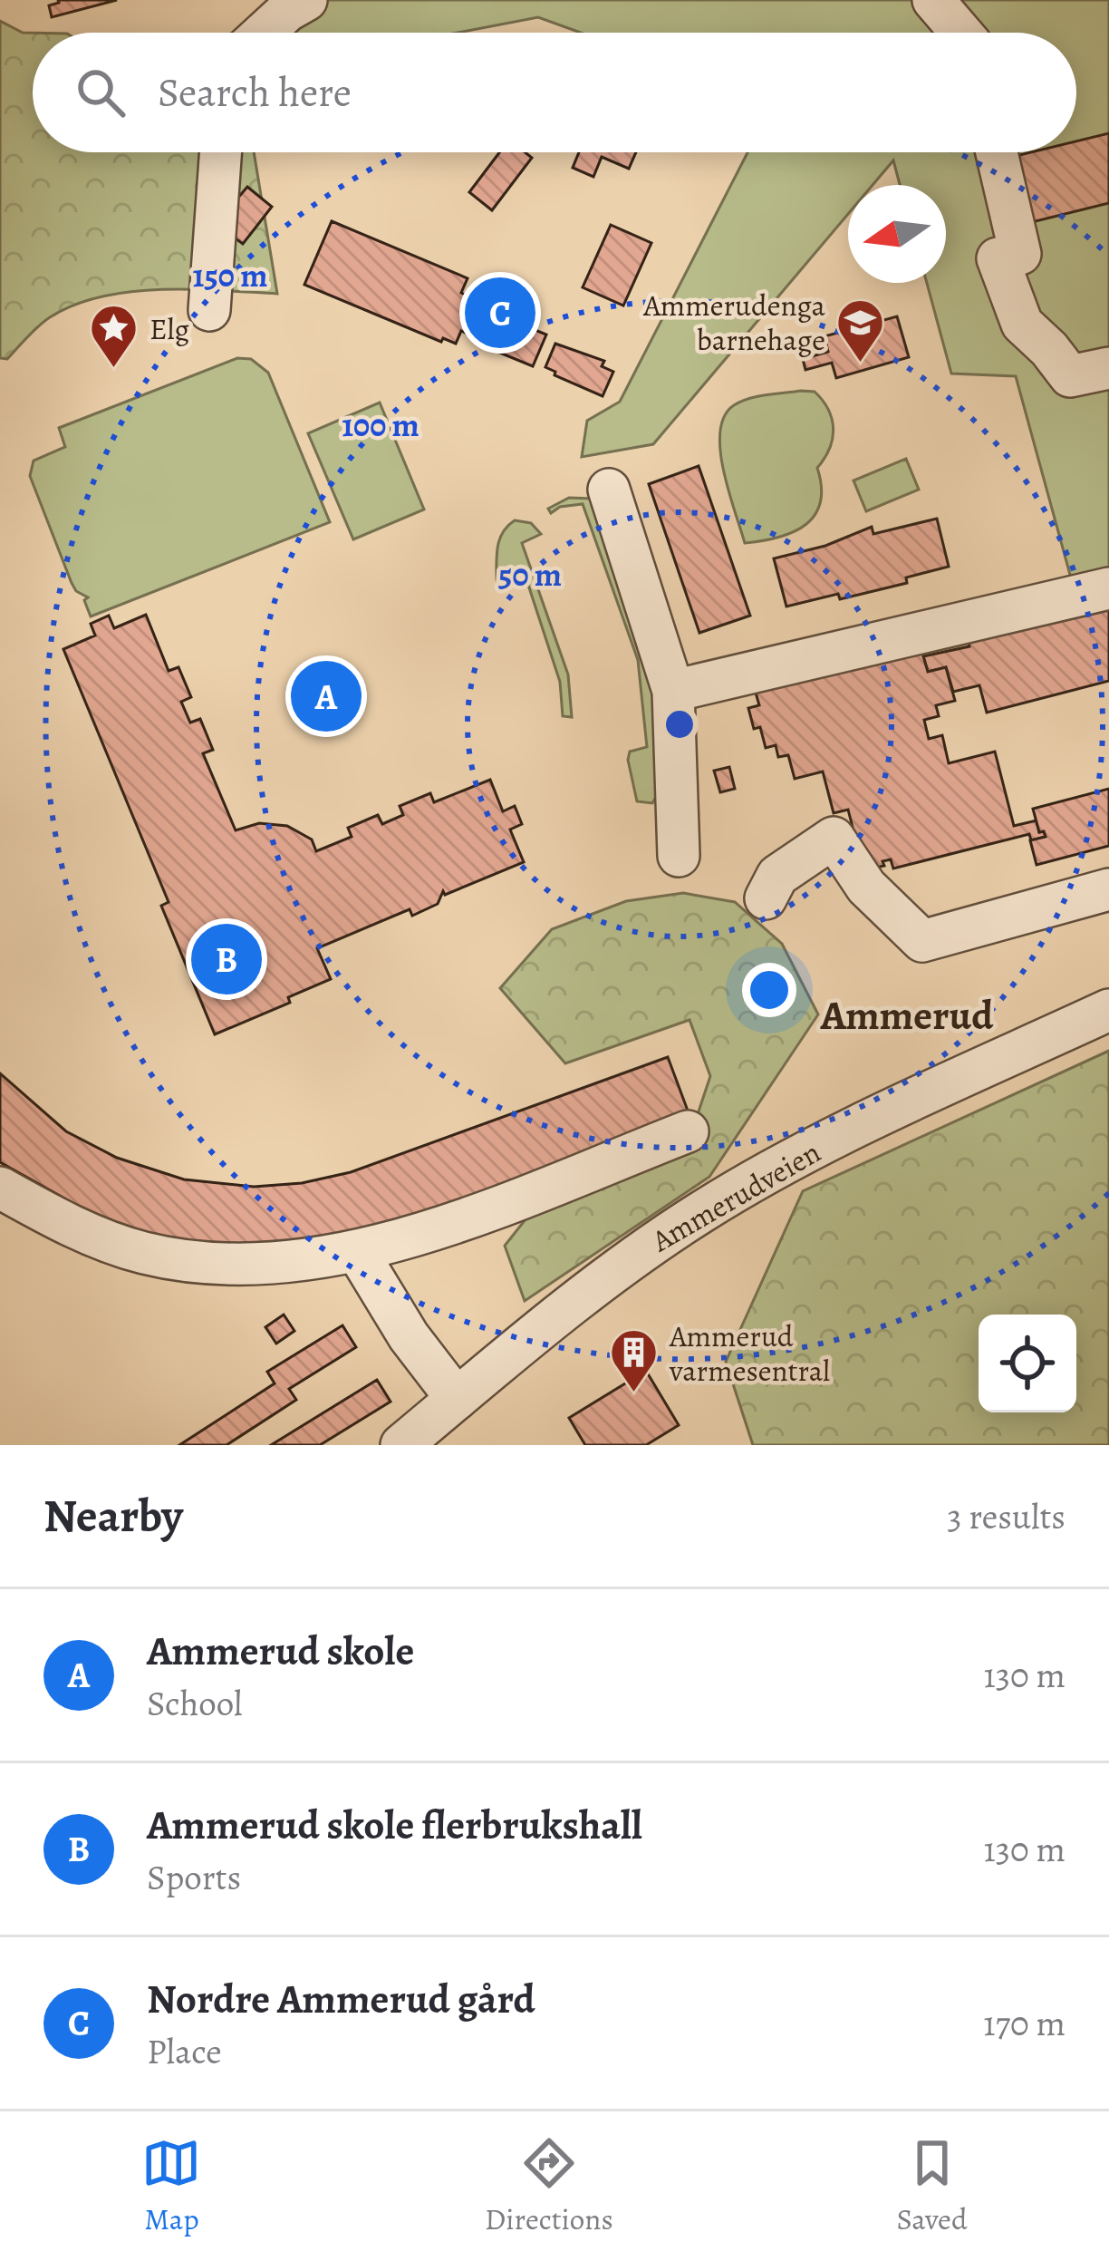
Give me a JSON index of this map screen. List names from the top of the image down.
{
  "streets": {
    "street": ["Ammerudveien"]
  },
  "districts": ["Ammerud"],
  "places": {
    "school or university": ["Ammerudenga barnehage"],
    "place": ["Elg"],
    "building": ["Ammerud varmesentral"]
  },
  "north": "left",
  "page": {
    "search": "Search here",
    "pins": ["C", "A", "B"],
    "heading": ["Nearby", "3 results"],
    "list": [
      {
        "mark": "A",
        "name": "Ammerud skole",
        "note": "School",
        "value": "130 m"
      },
      {
        "mark": "B",
        "name": "Ammerud skole flerbrukshall",
        "note": "Sports",
        "value": "130 m"
      },
      {
        "mark": "C",
        "name": "Nordre Ammerud gård",
        "note": "Place",
        "value": "170 m"
      }
    ],
    "nav": ["Map", "Directions", "Saved"]
  },
  "rings": ["150 m", "100 m", "50 m"]
}
